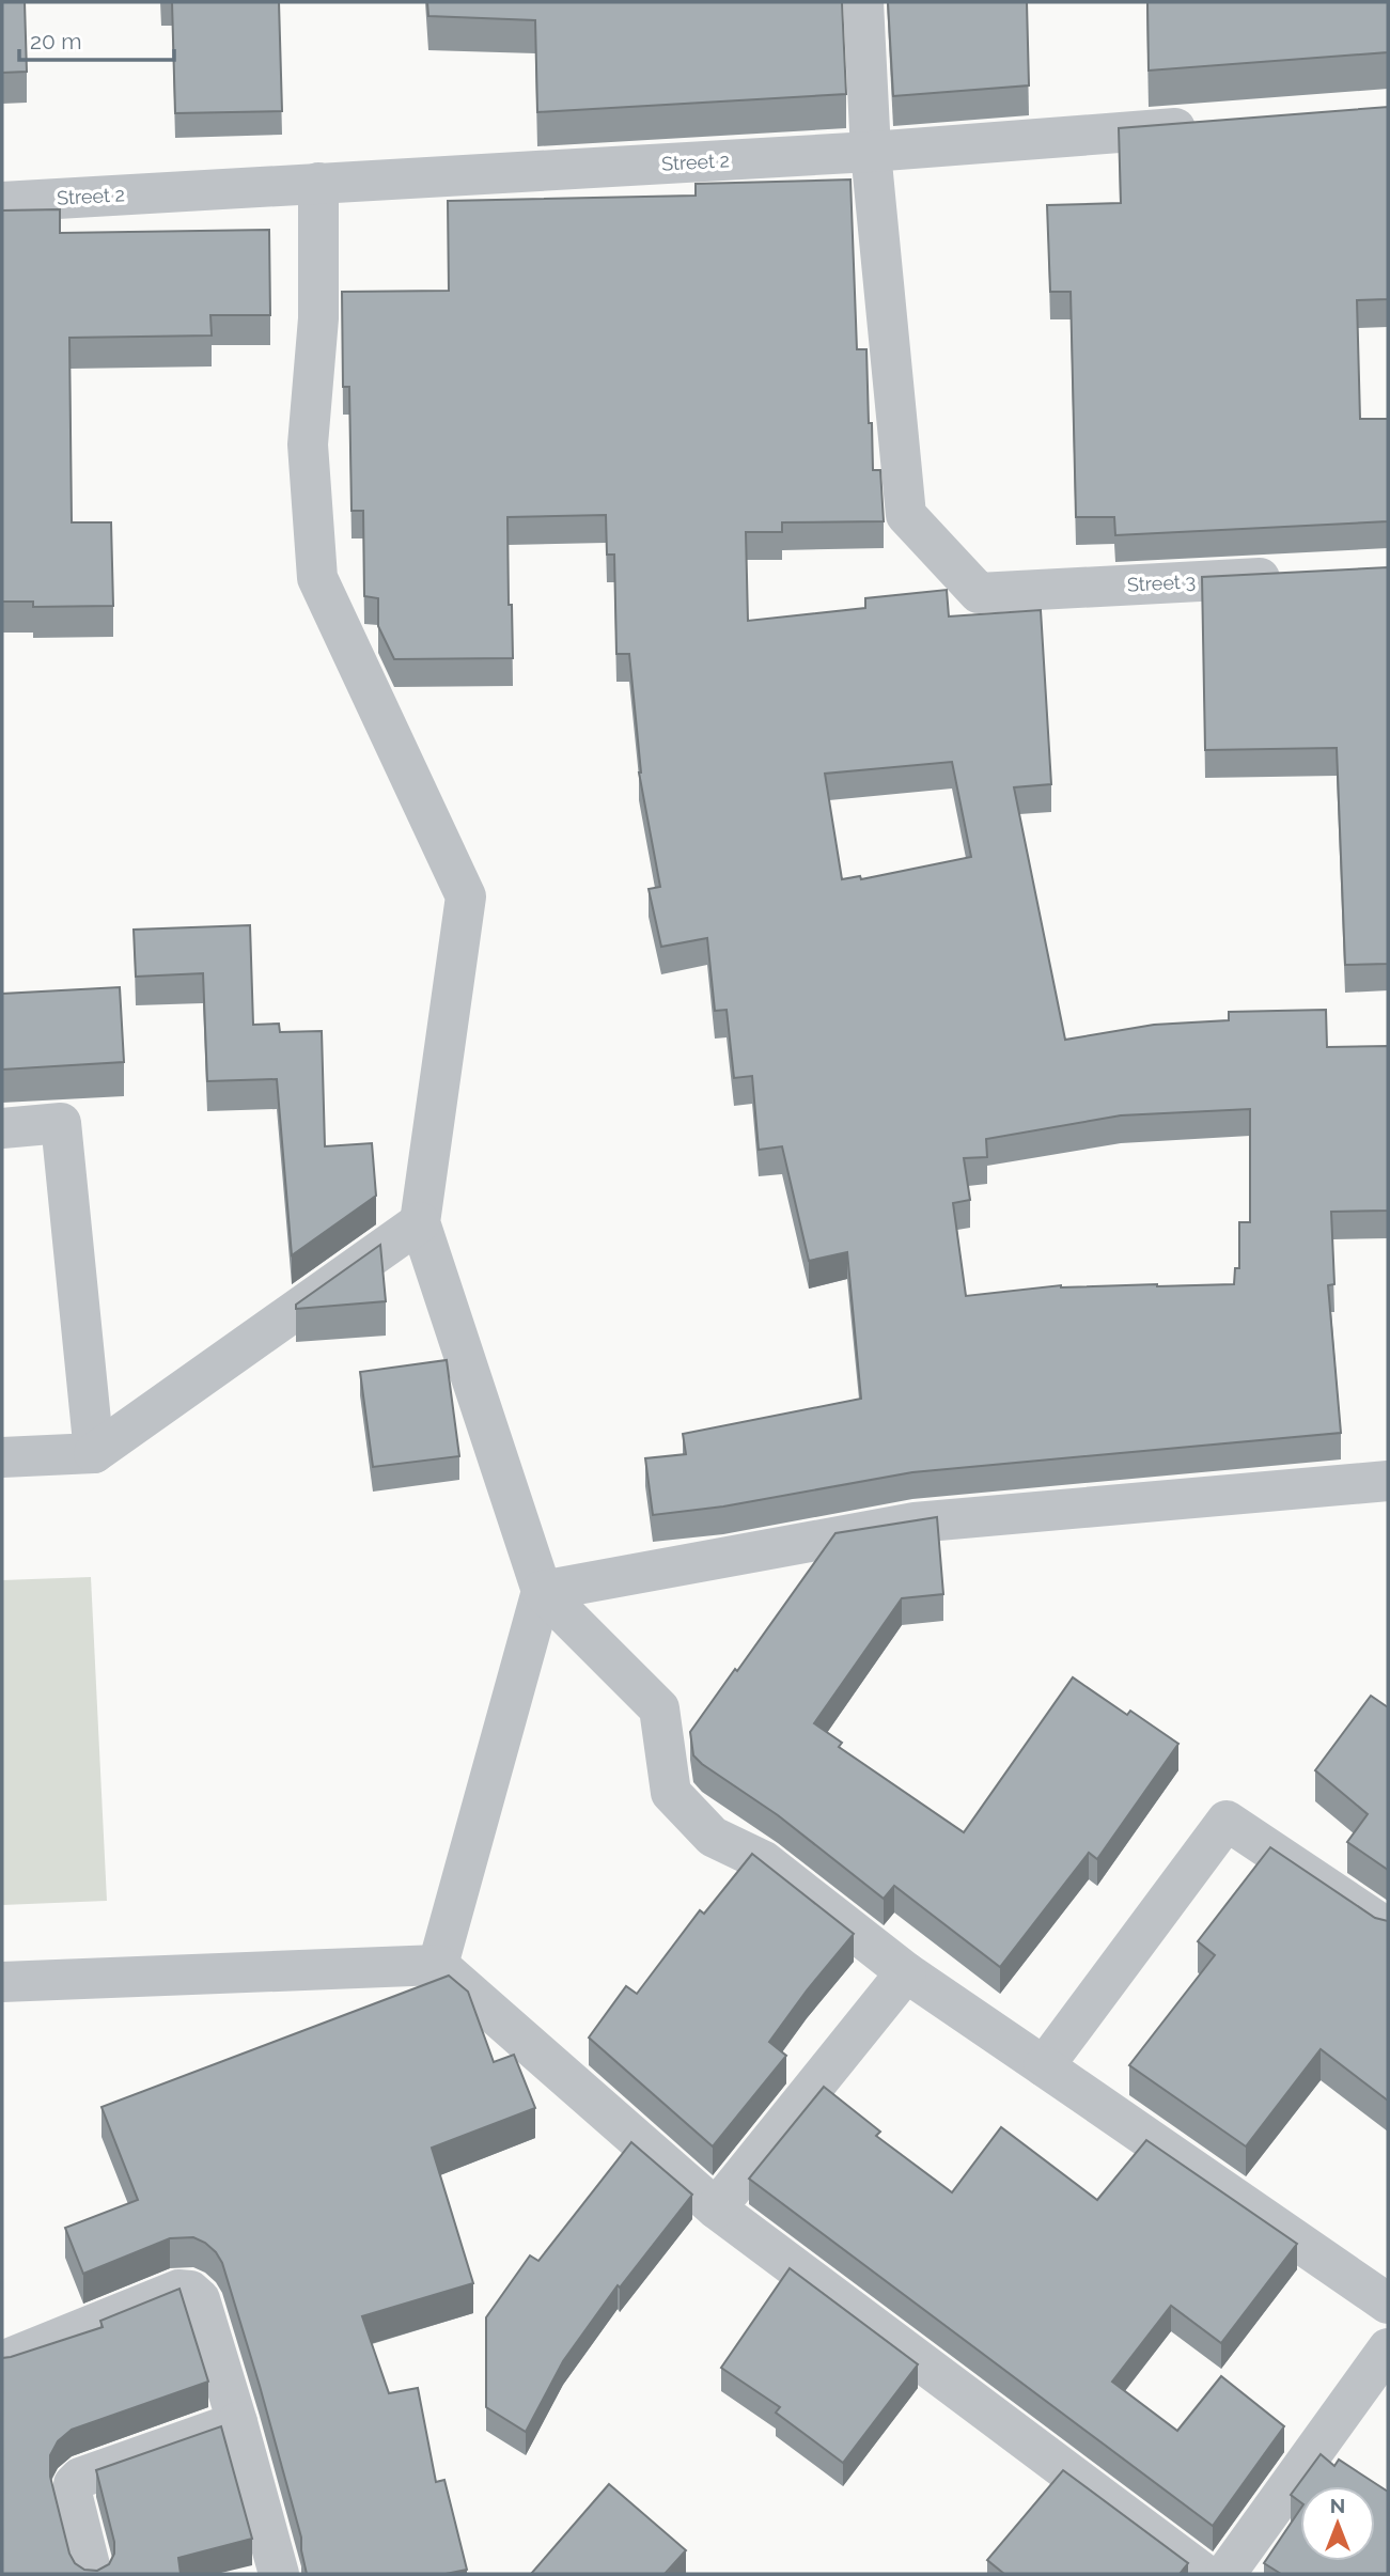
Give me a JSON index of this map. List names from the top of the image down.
{
  "streets": {
    "street": ["Street 2", "Street 3"]
  },
  "crossings": [
    ["Street 2", "Street 3"]
  ],
  "scale_bar": "20 m",
  "north": "top"
}
